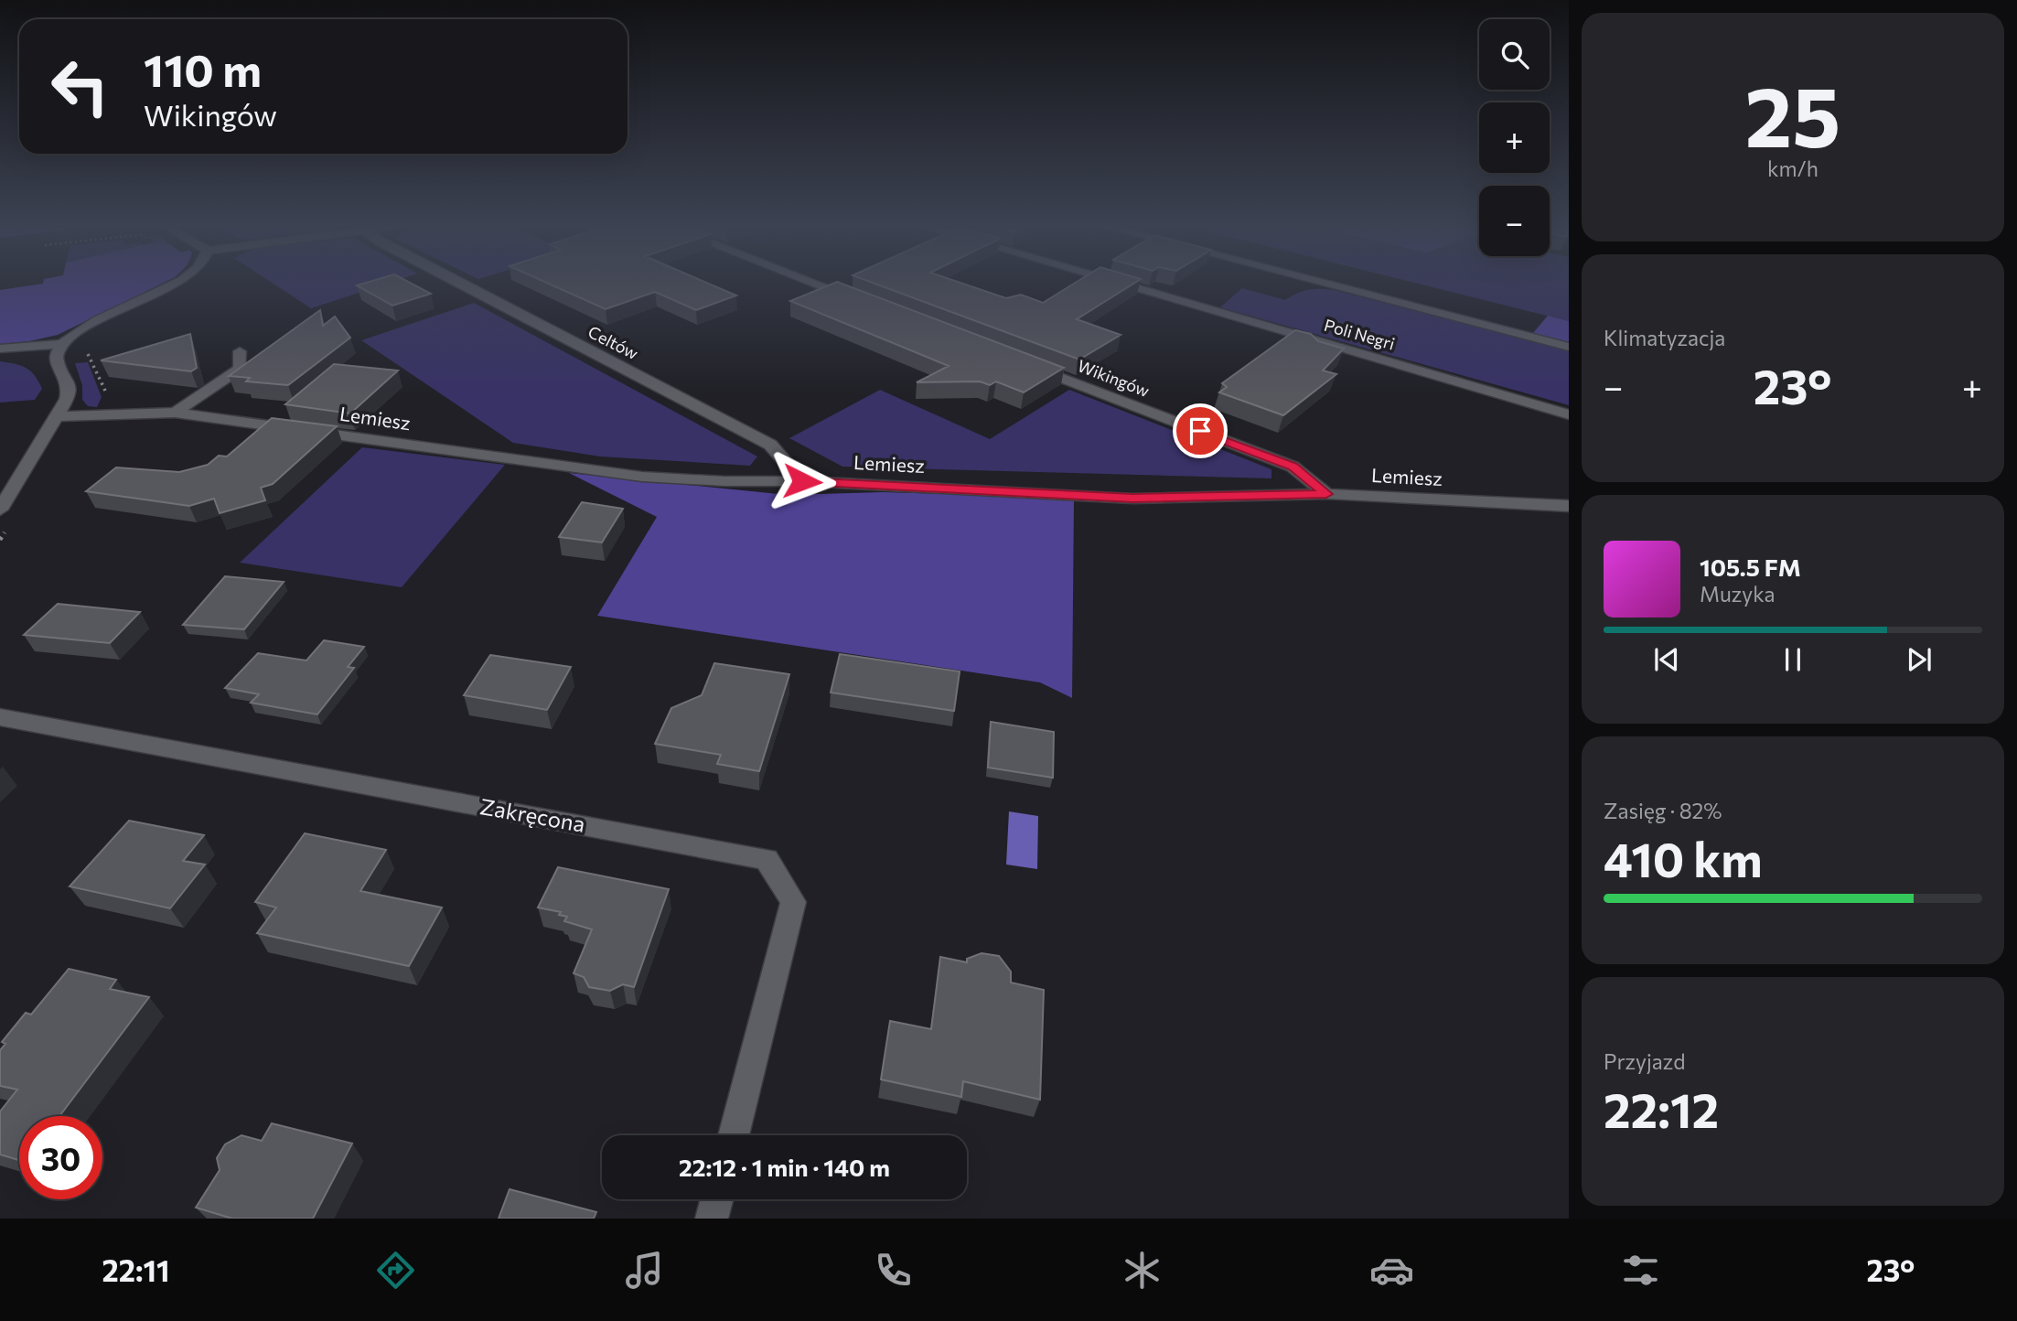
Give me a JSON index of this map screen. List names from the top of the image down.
{
  "streets": {
    "street": [
      "Poli Negri",
      "Celtów",
      "Wikingów",
      "Lemiesz",
      "Zakręcona"
    ]
  },
  "crossings": [
    ["Celtów", "Lemiesz"],
    ["Wikingów", "Lemiesz"]
  ],
  "page": {
    "tile": [
      ["25", "km/h"],
      "Klimatyzacja",
      ["Zasięg · 82%", "410 km"],
      ["Przyjazd", "22:12"]
    ],
    "map_buttons": ["+", "−"],
    "turn": ["110 m", "Wikingów"],
    "heat": ["−", "23°", "+"],
    "song": ["105.5 FM", "Muzyka"],
    "limit": "30",
    "trip": "22:12 · 1 min · 140 m",
    "tabs": ["22:11", "23°"]
  }
}
